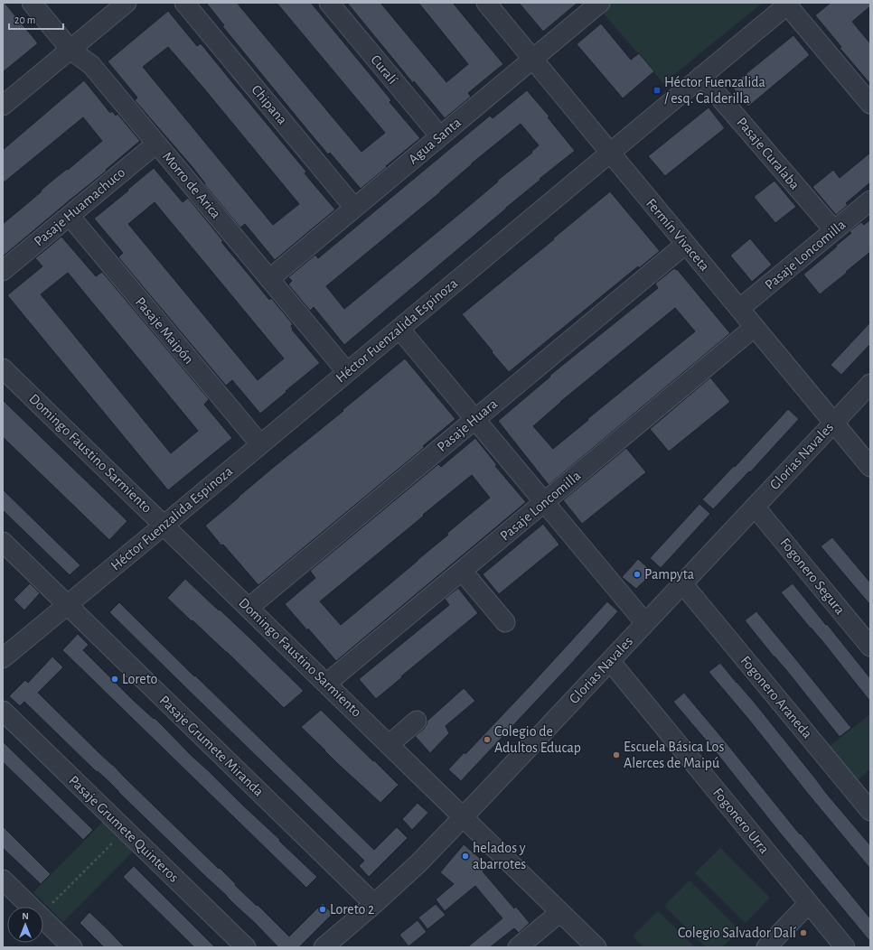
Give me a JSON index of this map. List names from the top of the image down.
{
  "streets": {
    "street": [
      "Curalí",
      "Chipana",
      "Agua Santa",
      "Pasaje Curalaba",
      "Morro de Arica",
      "Pasaje Huamachuco",
      "Fermín Vivaceta",
      "Pasaje Loncomilla",
      "Pasaje Maipón",
      "Héctor Fuenzalida Espinoza",
      "Pasaje Huara",
      "Domingo Faustino Sarmiento",
      "Glorias Navales",
      "Fogonero Segura",
      "Fogonero Araneda",
      "Pasaje Grumete Miranda",
      "Fogonero Urra",
      "Pasaje Grumete Quinteros"
    ]
  },
  "crossings": [
    ["Curalí", "Agua Santa"],
    ["Chipana", "Agua Santa"],
    ["Agua Santa", "Morro de Arica"],
    ["Agua Santa", "Fermín Vivaceta"],
    ["Pasaje Curalaba", "Pasaje Loncomilla"],
    ["Pasaje Curalaba", "Héctor Fuenzalida Espinoza"],
    ["Morro de Arica", "Pasaje Huamachuco"],
    ["Morro de Arica", "Héctor Fuenzalida Espinoza"],
    ["Pasaje Huamachuco", "Pasaje Maipón"],
    ["Fermín Vivaceta", "Pasaje Loncomilla"],
    ["Fermín Vivaceta", "Héctor Fuenzalida Espinoza"],
    ["Fermín Vivaceta", "Pasaje Huara"],
    ["Fermín Vivaceta", "Glorias Navales"],
    ["Pasaje Loncomilla", "Domingo Faustino Sarmiento"],
    ["Pasaje Maipón", "Héctor Fuenzalida Espinoza"],
    ["Héctor Fuenzalida Espinoza", "Domingo Faustino Sarmiento"],
    ["Héctor Fuenzalida Espinoza", "Pasaje Grumete Miranda"],
    ["Pasaje Huara", "Domingo Faustino Sarmiento"],
    ["Domingo Faustino Sarmiento", "Glorias Navales"],
    ["Glorias Navales", "Fogonero Segura"],
    ["Glorias Navales", "Fogonero Araneda"],
    ["Glorias Navales", "Pasaje Grumete Miranda"],
    ["Glorias Navales", "Fogonero Urra"]
  ],
  "places": {
    "transit": ["Héctor Fuenzalida / esq. Calderilla"],
    "other": [
      "Pampyta",
      "Loreto",
      "Colegio de Adultos Educap",
      "Escuela Básica Los Alerces de Maipú",
      "helados y abarrotes",
      "Loreto 2",
      "Colegio Salvador Dalí"
    ]
  },
  "scale_bar": "20 m",
  "north": "top"
}
